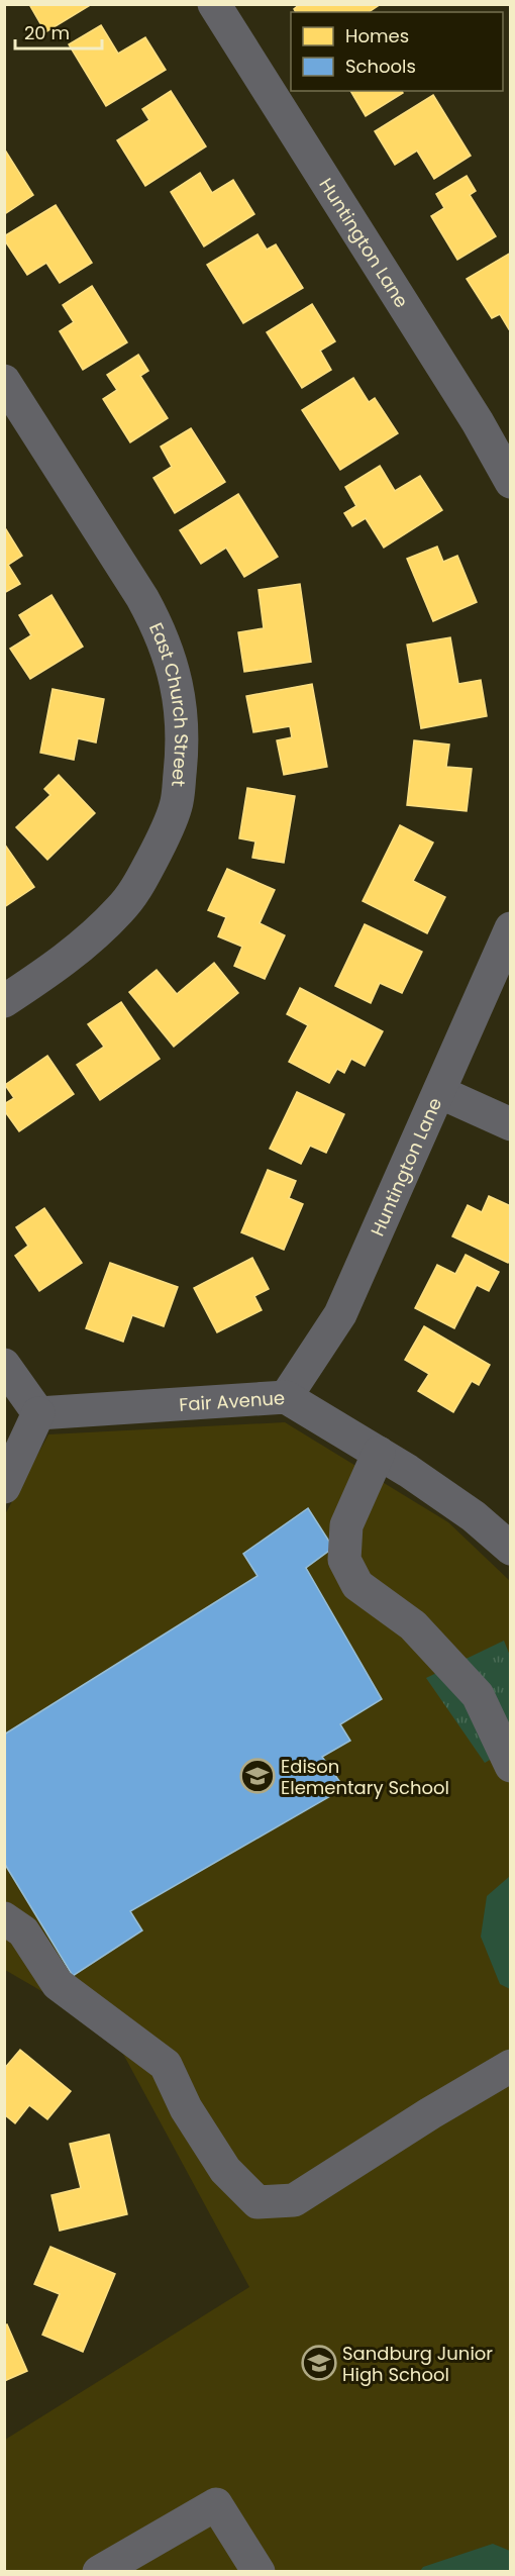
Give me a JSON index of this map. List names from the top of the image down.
{
  "streets": {
    "street": ["Huntington Lane", "East Church Street", "Fair Avenue"]
  },
  "crossings": [
    ["Huntington Lane", "Fair Avenue"]
  ],
  "places": {
    "school or university": ["Edison Elementary School", "Sandburg Junior High School"]
  },
  "legend": ["Homes", "Schools"],
  "scale_bar": "20 m"
}
